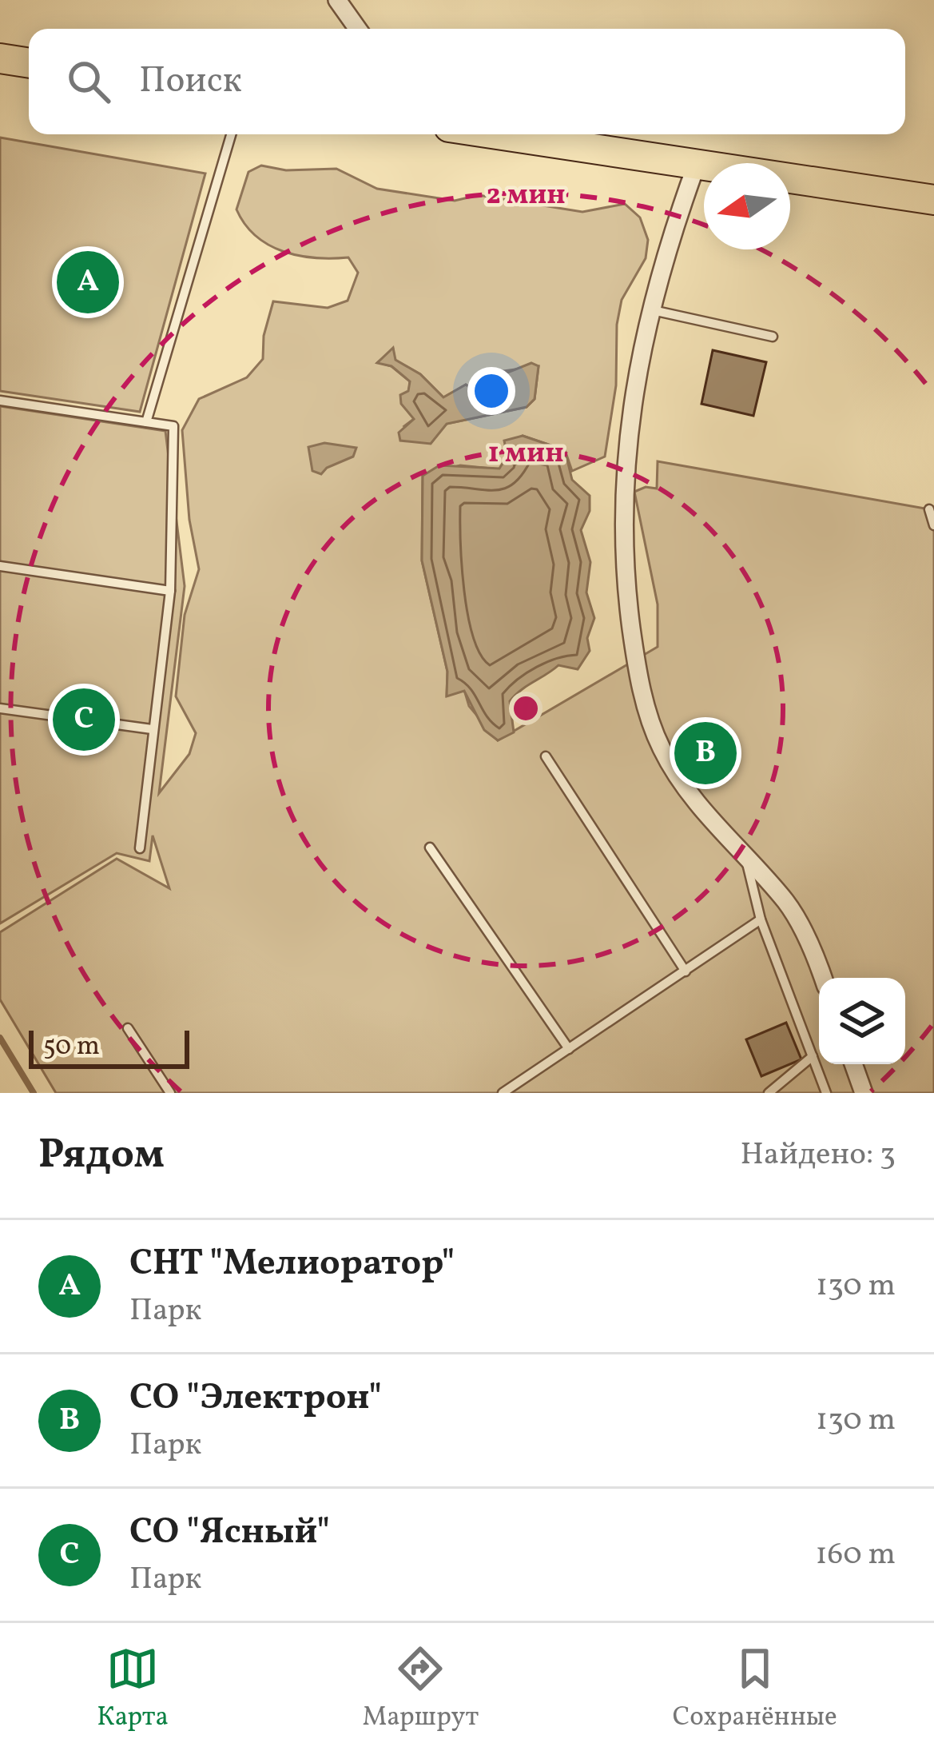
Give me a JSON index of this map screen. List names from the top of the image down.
{
  "scale_bar": "50 m",
  "north": "left",
  "page": {
    "search": "Поиск",
    "pins": ["A", "C", "B"],
    "scale": "50 m",
    "heading": ["Рядом", "Найдено: 3"],
    "list": [
      {
        "mark": "A",
        "name": "СНТ \"Мелиоратор\"",
        "note": "Парк",
        "value": "130 m"
      },
      {
        "mark": "B",
        "name": "СО \"Электрон\"",
        "note": "Парк",
        "value": "130 m"
      },
      {
        "mark": "C",
        "name": "СО \"Ясный\"",
        "note": "Парк",
        "value": "160 m"
      }
    ],
    "nav": ["Карта", "Маршрут", "Сохранённые"]
  },
  "rings": ["2 мин", "1 мин"]
}
